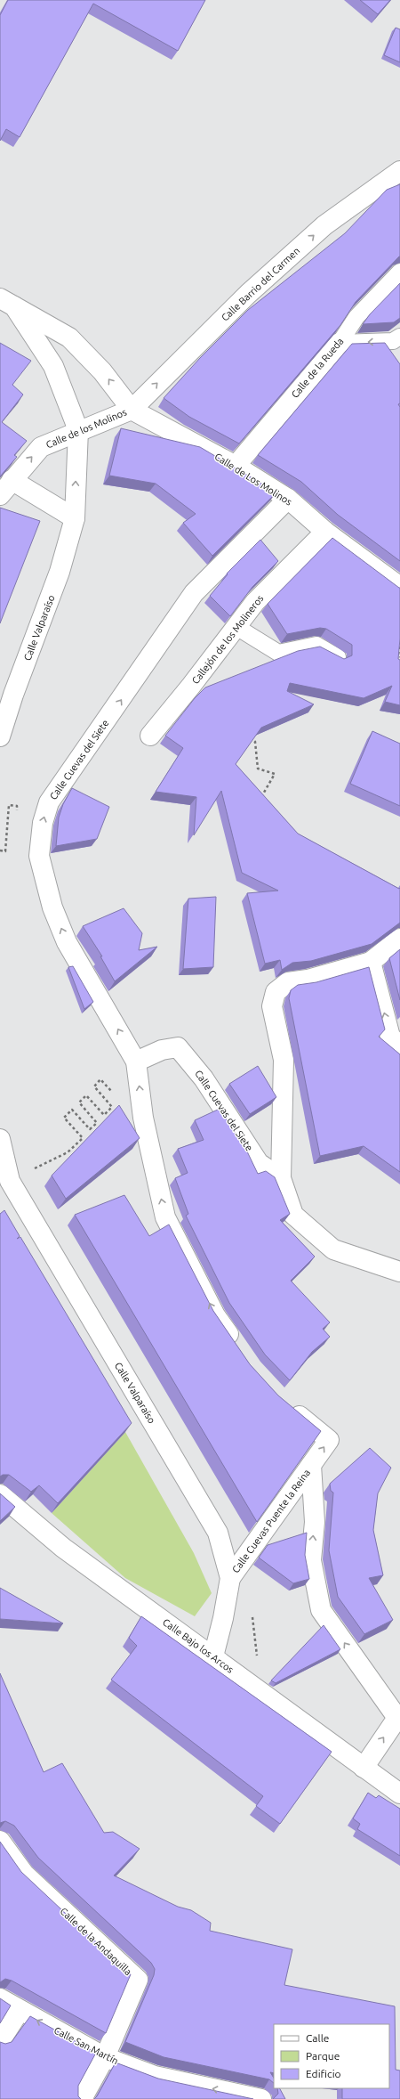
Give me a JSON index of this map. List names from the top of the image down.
{
  "streets": {
    "street": [
      "Calle Barrio del Carmen",
      "Calle de la Rueda",
      "Calle de los Molinos",
      "Calle de Los Molinos",
      "Calle Valparaíso",
      "Callejón de los Molineros",
      "Calle Cuevas del Siete",
      "Calle Cuevas Puente la Reina",
      "Calle Bajo los Arcos",
      "Calle de la Andaquilla",
      "Calle San Martín"
    ]
  },
  "crossings": [
    ["Calle Barrio del Carmen", "Calle de los Molinos"],
    ["Calle Barrio del Carmen", "Calle de Los Molinos"],
    ["Calle Barrio del Carmen", "Calle Valparaíso"],
    ["Calle de la Rueda", "Calle de Los Molinos"],
    ["Calle de los Molinos", "Calle de Los Molinos"],
    ["Calle de los Molinos", "Calle Valparaíso"],
    ["Calle de Los Molinos", "Calle Valparaíso"],
    ["Calle de Los Molinos", "Callejón de los Molineros"],
    ["Calle de Los Molinos", "Calle Cuevas del Siete"],
    ["Calle Valparaíso", "Calle Cuevas Puente la Reina"],
    ["Calle Valparaíso", "Calle Bajo los Arcos"],
    ["Calle Cuevas Puente la Reina", "Calle Bajo los Arcos"],
    ["Calle de la Andaquilla", "Calle San Martín"]
  ],
  "one_way": [
    "Calle Barrio del Carmen",
    "Calle de los Molinos",
    "Calle Cuevas del Siete",
    "Calle Cuevas Puente la Reina",
    "Calle San Martín"
  ],
  "legend": ["Calle", "Parque", "Edificio"]
}
